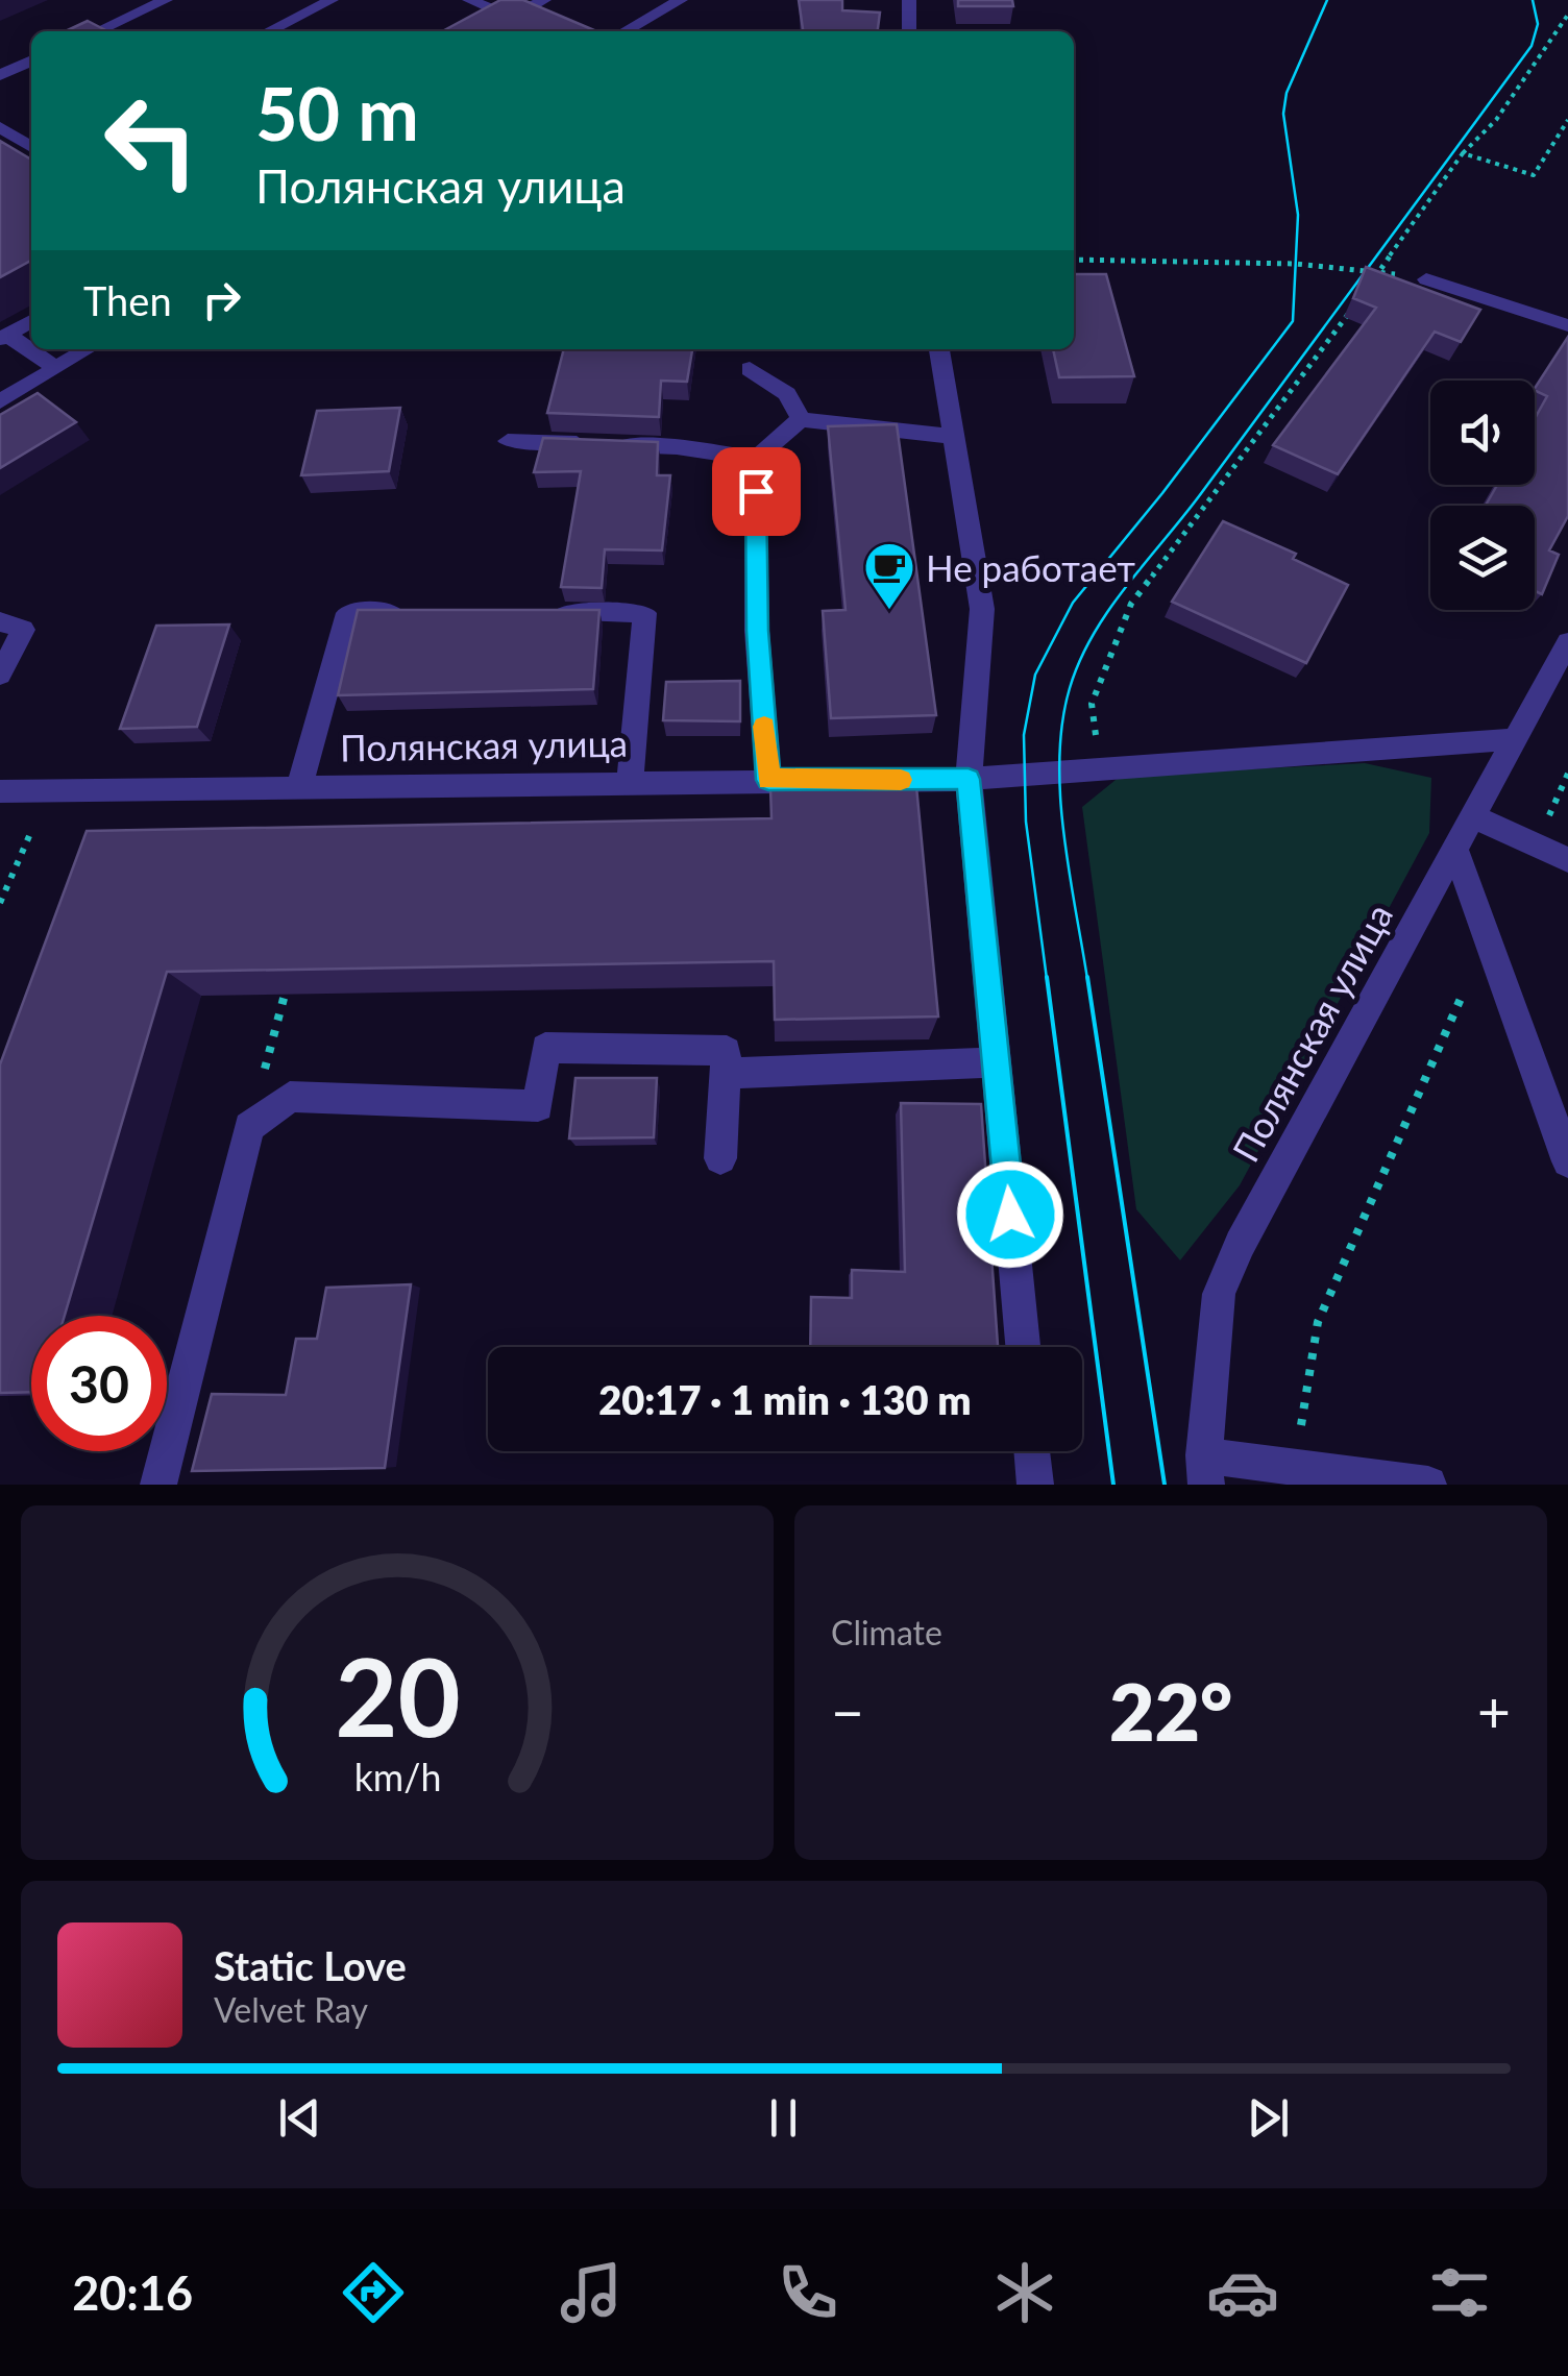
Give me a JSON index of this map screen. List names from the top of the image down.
{
  "streets": {
    "street": ["Полянская улица"]
  },
  "places": {
    "cafe": ["Не работает"]
  },
  "page": {
    "turn": ["50 m", "Полянская улица"],
    "then": "Then",
    "limit": "30",
    "trip": "20:17 · 1 min · 130 m",
    "tile": "Climate",
    "heat": ["−", "22°", "+"],
    "song": ["Static Love", "Velvet Ray"],
    "tabs": "20:16",
    "gauge": ["20", "km/h"]
  }
}
